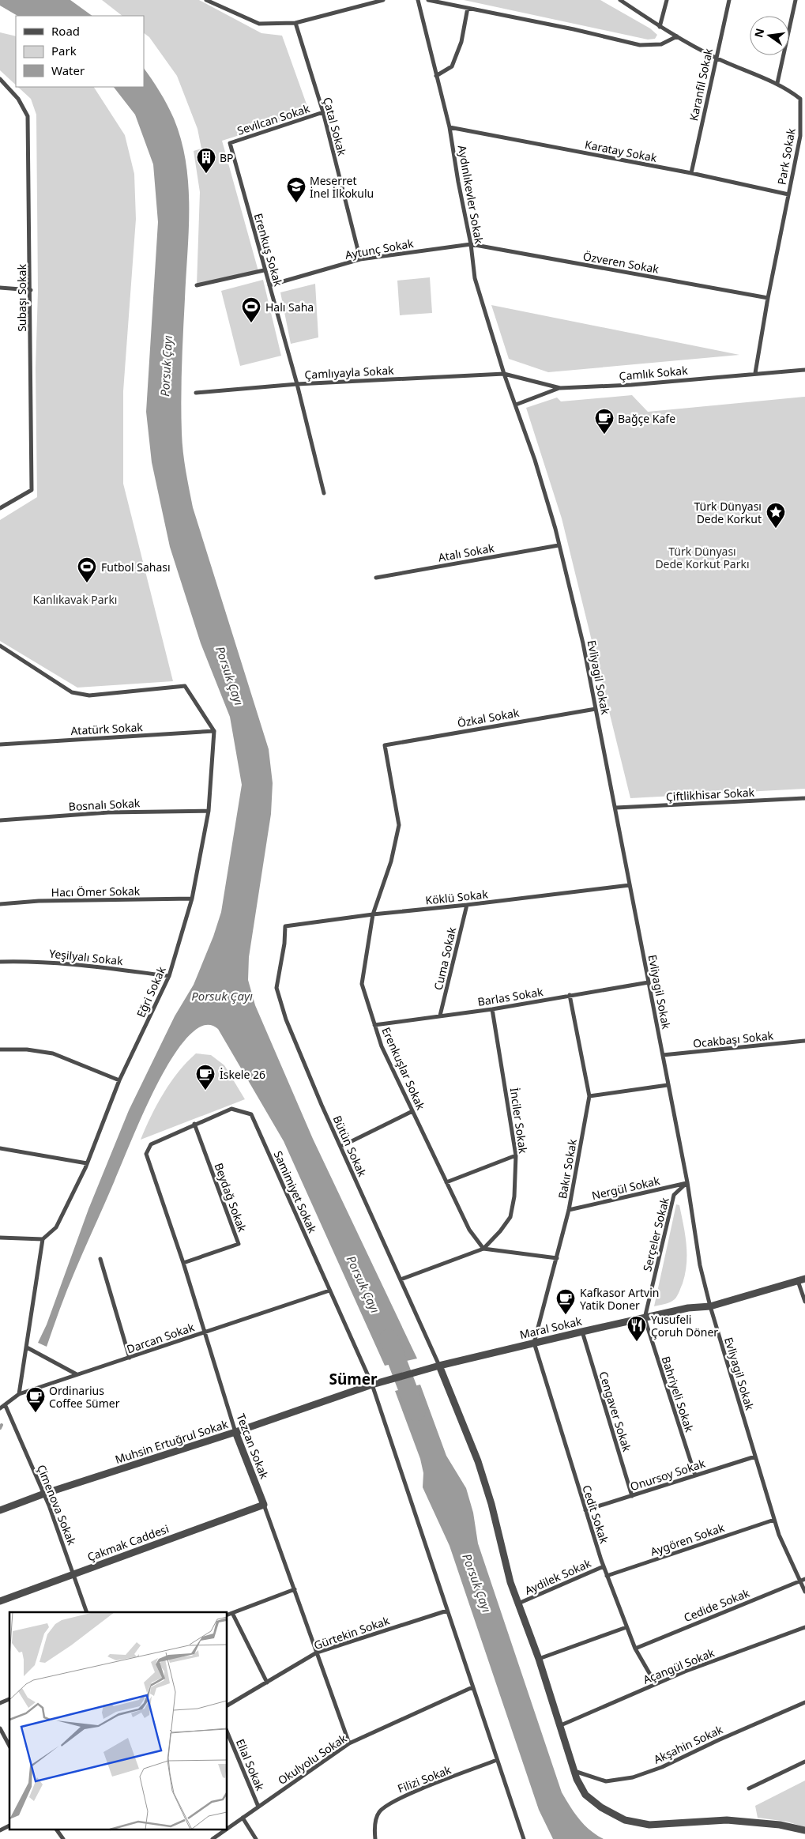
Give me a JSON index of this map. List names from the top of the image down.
{
  "streets": {
    "street": [
      "Karanfil Sokak",
      "Sevilcan Sokak",
      "Çatal Sokak",
      "Karatay Sokak",
      "Park Sokak",
      "Aydınlıkevler Sokak",
      "Aytunç Sokak",
      "Erenkuş Sokak",
      "Özveren Sokak",
      "Subaşı Sokak",
      "Çamlıyayla Sokak",
      "Çamlık Sokak",
      "Atalı Sokak",
      "Evliyagil Sokak",
      "Özkal Sokak",
      "Atatürk Sokak",
      "Çiftlikhisar Sokak",
      "Bosnalı Sokak",
      "Hacı Ömer Sokak",
      "Köklü Sokak",
      "Yeşilyalı Sokak",
      "Cuma Sokak",
      "Eğri Sokak",
      "Barlas Sokak",
      "Ocakbaşı Sokak",
      "Erenkuşlar Sokak",
      "İnciler Sokak",
      "Bütün Sokak",
      "Bakır Sokak",
      "Nergül Sokak",
      "Samimiyet Sokak",
      "Beydağ Sokak",
      "Serçeler Sokak",
      "Maral Sokak",
      "Darcan Sokak",
      "Bahriyeli Sokak",
      "Cengaver Sokak",
      "Muhsin Ertuğrul Sokak",
      "Tezcan Sokak",
      "Onursoy Sokak",
      "Çimenova Sokak",
      "Cedit Sokak",
      "Aygören Sokak",
      "Çakmak Caddesi",
      "Aydilek Sokak",
      "Cedide Sokak",
      "Gürtekin Sokak",
      "Açangül Sokak",
      "Akşahin Sokak",
      "Okulyolu Sokak",
      "Elial Sokak",
      "Filizi Sokak"
    ]
  },
  "crossings": [
    ["Karanfil Sokak", "Karatay Sokak"],
    ["Karanfil Sokak", "Park Sokak"],
    ["Sevilcan Sokak", "Çatal Sokak"],
    ["Sevilcan Sokak", "Erenkuş Sokak"],
    ["Çatal Sokak", "Aytunç Sokak"],
    ["Karatay Sokak", "Park Sokak"],
    ["Karatay Sokak", "Aydınlıkevler Sokak"],
    ["Park Sokak", "Özveren Sokak"],
    ["Park Sokak", "Çamlık Sokak"],
    ["Aydınlıkevler Sokak", "Aytunç Sokak"],
    ["Aydınlıkevler Sokak", "Özveren Sokak"],
    ["Aydınlıkevler Sokak", "Çamlıyayla Sokak"],
    ["Aydınlıkevler Sokak", "Çamlık Sokak"],
    ["Aydınlıkevler Sokak", "Evliyagil Sokak"],
    ["Aytunç Sokak", "Erenkuş Sokak"],
    ["Aytunç Sokak", "Özveren Sokak"],
    ["Erenkuş Sokak", "Çamlıyayla Sokak"],
    ["Çamlıyayla Sokak", "Çamlık Sokak"],
    ["Atalı Sokak", "Evliyagil Sokak"],
    ["Evliyagil Sokak", "Özkal Sokak"],
    ["Evliyagil Sokak", "Çiftlikhisar Sokak"],
    ["Evliyagil Sokak", "Köklü Sokak"],
    ["Evliyagil Sokak", "Barlas Sokak"],
    ["Evliyagil Sokak", "Ocakbaşı Sokak"],
    ["Evliyagil Sokak", "Nergül Sokak"],
    ["Evliyagil Sokak", "Serçeler Sokak"],
    ["Evliyagil Sokak", "Maral Sokak"],
    ["Evliyagil Sokak", "Onursoy Sokak"],
    ["Evliyagil Sokak", "Aygören Sokak"],
    ["Evliyagil Sokak", "Cedide Sokak"],
    ["Özkal Sokak", "Erenkuşlar Sokak"],
    ["Atatürk Sokak", "Eğri Sokak"],
    ["Bosnalı Sokak", "Eğri Sokak"],
    ["Hacı Ömer Sokak", "Eğri Sokak"],
    ["Köklü Sokak", "Cuma Sokak"],
    ["Köklü Sokak", "Erenkuşlar Sokak"],
    ["Köklü Sokak", "Bütün Sokak"],
    ["Yeşilyalı Sokak", "Eğri Sokak"],
    ["Cuma Sokak", "Barlas Sokak"],
    ["Barlas Sokak", "Erenkuşlar Sokak"],
    ["Barlas Sokak", "İnciler Sokak"],
    ["Barlas Sokak", "Bakır Sokak"],
    ["Erenkuşlar Sokak", "İnciler Sokak"],
    ["Bütün Sokak", "Maral Sokak"],
    ["Bakır Sokak", "Nergül Sokak"],
    ["Bakır Sokak", "Maral Sokak"],
    ["Bakır Sokak", "Cedit Sokak"],
    ["Nergül Sokak", "Serçeler Sokak"],
    ["Samimiyet Sokak", "Beydağ Sokak"],
    ["Samimiyet Sokak", "Darcan Sokak"],
    ["Samimiyet Sokak", "Muhsin Ertuğrul Sokak"],
    ["Samimiyet Sokak", "Tezcan Sokak"],
    ["Samimiyet Sokak", "Gürtekin Sokak"],
    ["Samimiyet Sokak", "Okulyolu Sokak"],
    ["Samimiyet Sokak", "Filizi Sokak"],
    ["Beydağ Sokak", "Tezcan Sokak"],
    ["Serçeler Sokak", "Maral Sokak"],
    ["Serçeler Sokak", "Bahriyeli Sokak"],
    ["Maral Sokak", "Bahriyeli Sokak"],
    ["Maral Sokak", "Cengaver Sokak"],
    ["Maral Sokak", "Muhsin Ertuğrul Sokak"],
    ["Maral Sokak", "Cedit Sokak"],
    ["Darcan Sokak", "Tezcan Sokak"],
    ["Darcan Sokak", "Çimenova Sokak"],
    ["Bahriyeli Sokak", "Onursoy Sokak"],
    ["Cengaver Sokak", "Onursoy Sokak"],
    ["Muhsin Ertuğrul Sokak", "Tezcan Sokak"],
    ["Muhsin Ertuğrul Sokak", "Çimenova Sokak"],
    ["Tezcan Sokak", "Çakmak Caddesi"],
    ["Tezcan Sokak", "Gürtekin Sokak"],
    ["Tezcan Sokak", "Okulyolu Sokak"],
    ["Onursoy Sokak", "Cedit Sokak"],
    ["Çimenova Sokak", "Çakmak Caddesi"],
    ["Cedit Sokak", "Aygören Sokak"],
    ["Cedit Sokak", "Aydilek Sokak"],
    ["Cedit Sokak", "Cedide Sokak"],
    ["Cedit Sokak", "Açangül Sokak"],
    ["Okulyolu Sokak", "Elial Sokak"]
  ],
  "districts": ["Sümer"],
  "water": ["Porsuk Çayı"],
  "parks": ["Türk Dünyası Dede Korkut Parkı", "Kanlıkavak Parkı"],
  "places": {
    "building": ["BP"],
    "school or university": ["Meserret İnel İlkokulu"],
    "sports": ["Halı Saha", "Futbol Sahası"],
    "cafe": [
      "Bağçe Kafe",
      "İskele 26",
      "Kafkasor Artvin Yatik Doner",
      "Ordinarius Coffee Sümer"
    ],
    "place": ["Türk Dünyası Dede Korkut"],
    "restaurant": ["Yusufeli Çoruh Döner"]
  },
  "legend": ["Road", "Park", "Water"],
  "north": "left"
}
